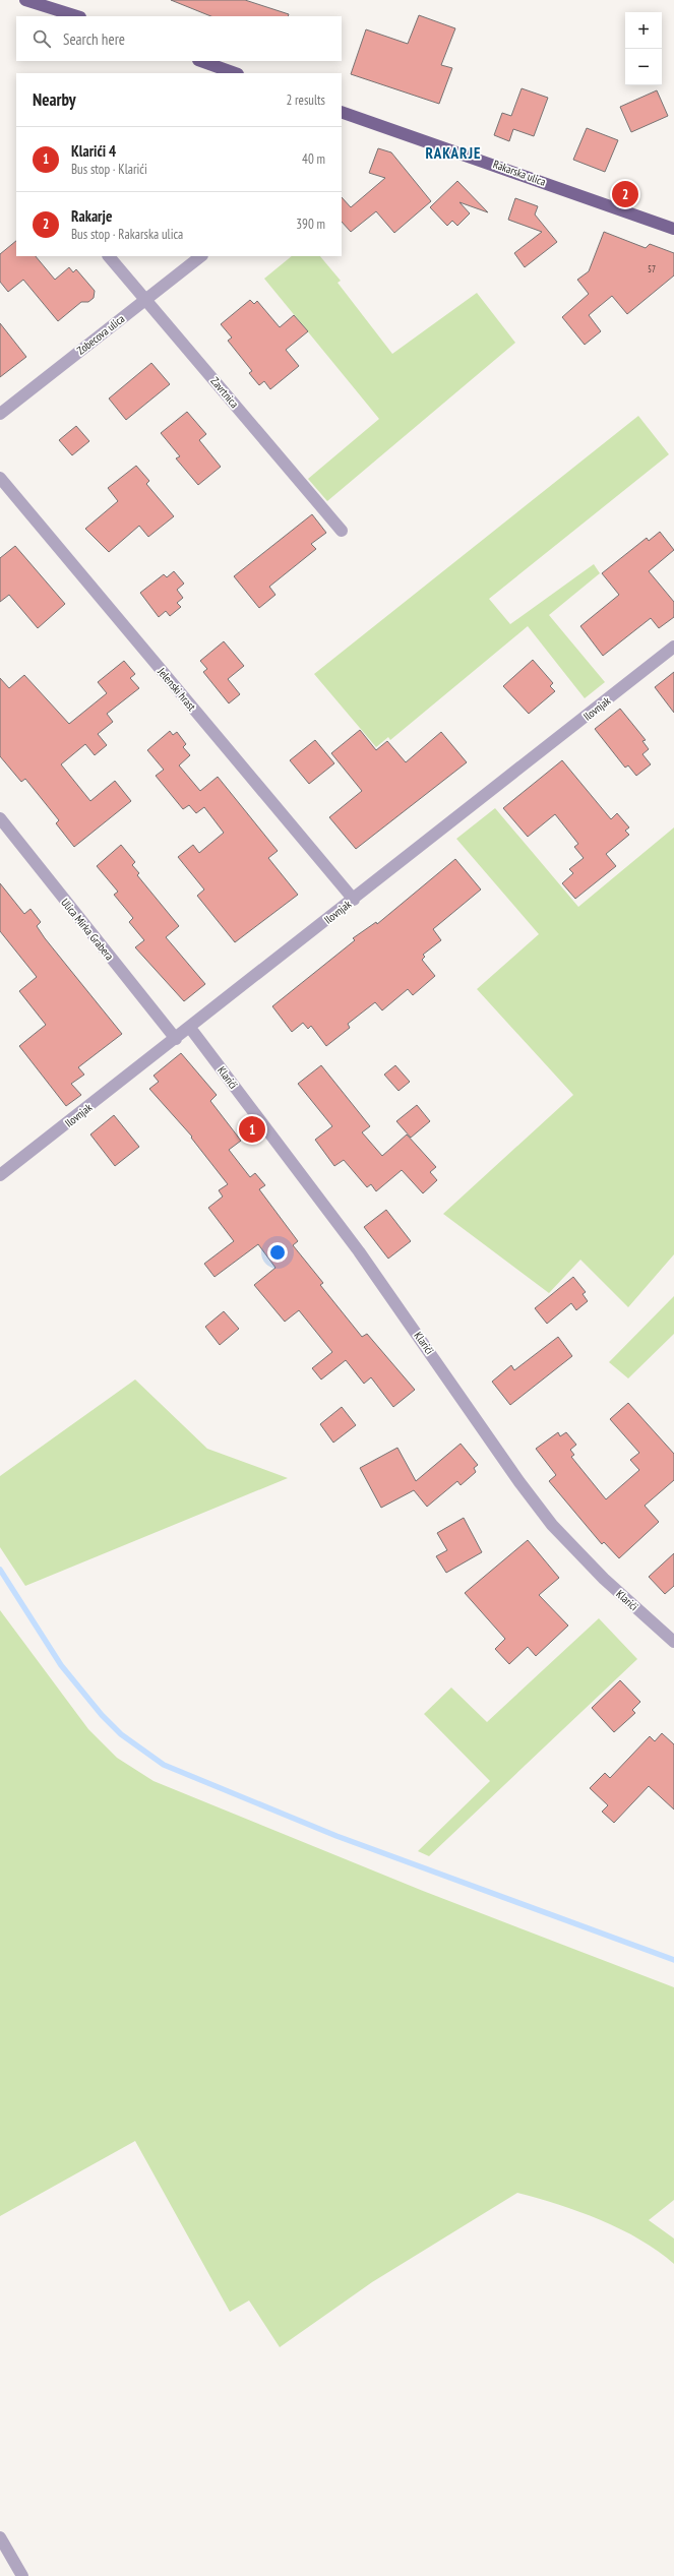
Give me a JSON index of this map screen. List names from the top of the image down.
{
  "streets": {
    "main road": ["Rakarska ulica"],
    "street": [
      "Zobecova ulica",
      "Zavrtnica",
      "Jelenski hrast",
      "Ilovnjak",
      "Ulica Mirka Grabera",
      "Klarići"
    ]
  },
  "crossings": [
    ["Zobecova ulica", "Zavrtnica"],
    ["Jelenski hrast", "Ilovnjak"],
    ["Ilovnjak", "Ulica Mirka Grabera"],
    ["Ilovnjak", "Klarići"]
  ],
  "districts": ["RAKARJE"],
  "house_numbers": ["57"],
  "page": {
    "map_buttons": ["+", "−"],
    "search": "Search here",
    "heading": ["Nearby", "2 results"],
    "list": [
      {
        "mark": "1",
        "name": "Klarići 4",
        "note": "Bus stop · Klarići",
        "value": "40 m"
      },
      {
        "mark": "2",
        "name": "Rakarje",
        "note": "Bus stop · Rakarska ulica",
        "value": "390 m"
      }
    ],
    "pins": ["2", "1"]
  }
}
